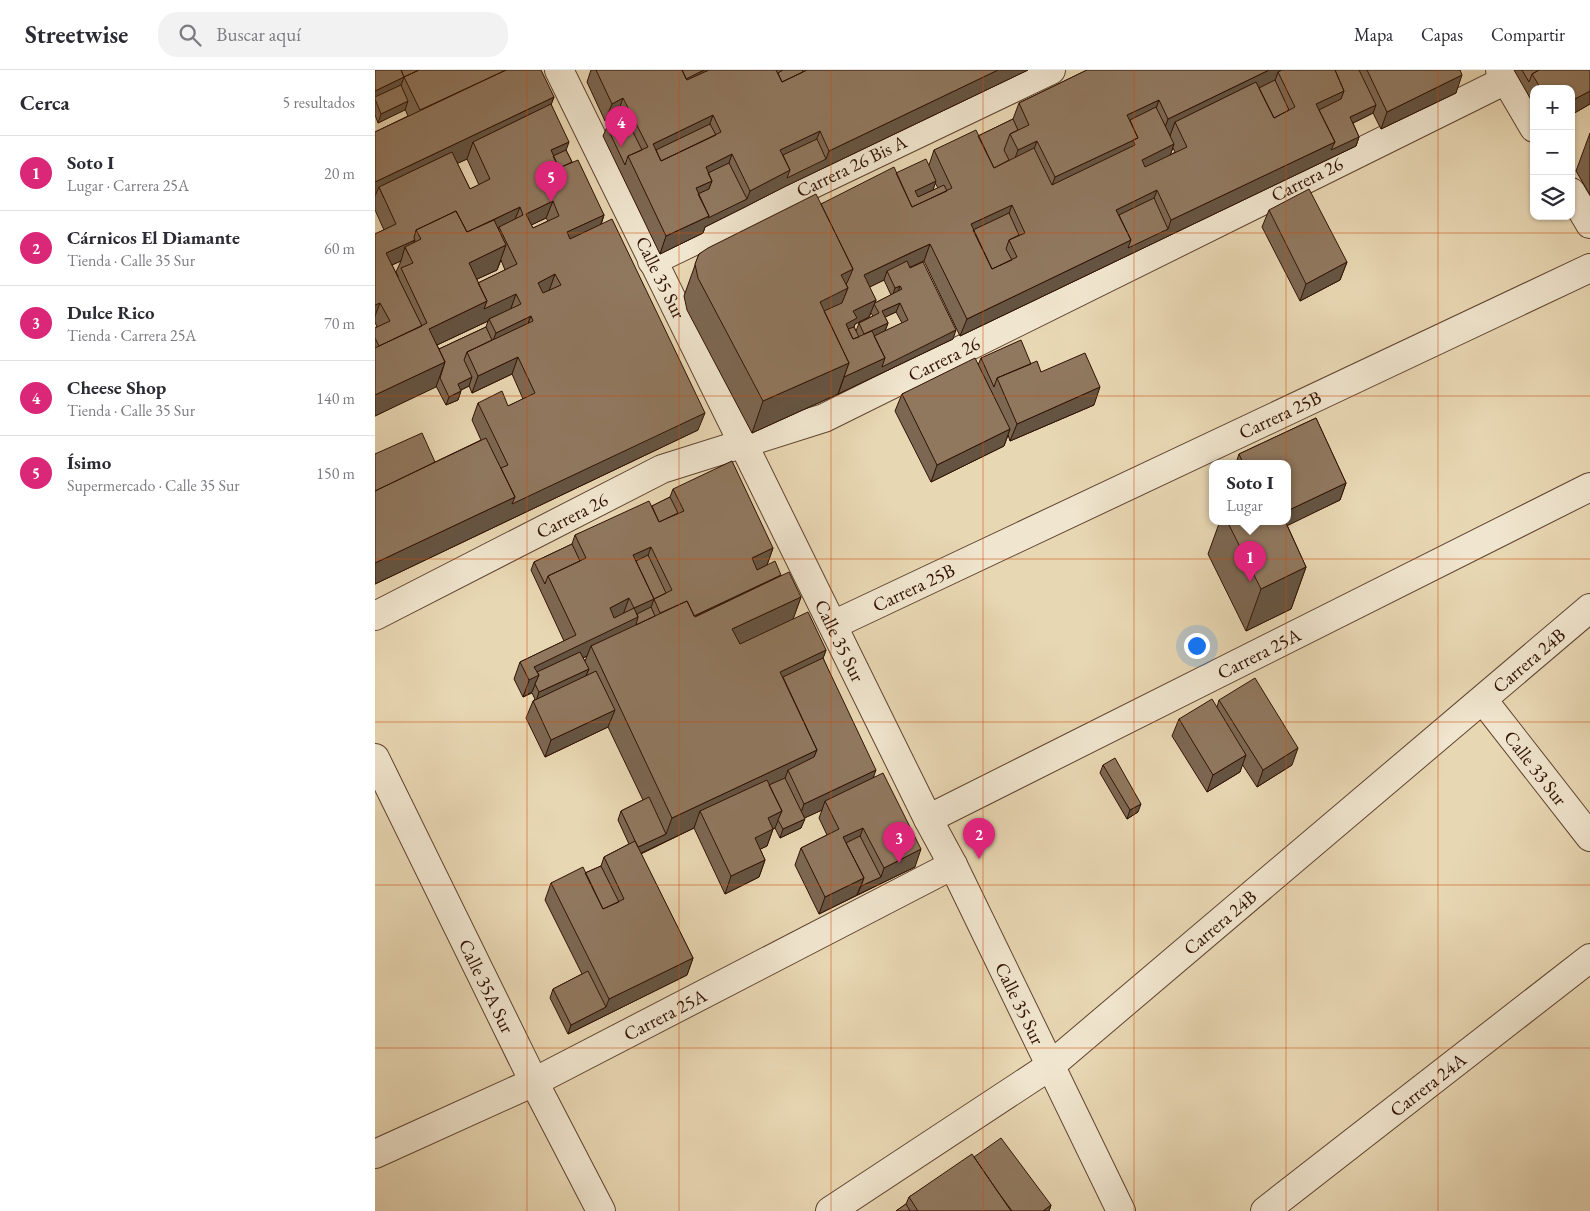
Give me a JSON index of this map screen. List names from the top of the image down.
{
  "streets": {
    "street": [
      "Carrera 26 Bis A",
      "Carrera 26",
      "Calle 35 Sur",
      "Carrera 25B",
      "Carrera 25A",
      "Carrera 24B",
      "Calle 33 Sur",
      "Calle 35A Sur",
      "Carrera 24A"
    ]
  },
  "crossings": [
    ["Carrera 26 Bis A", "Calle 35 Sur"],
    ["Carrera 26", "Calle 35 Sur"],
    ["Calle 35 Sur", "Carrera 25B"],
    ["Calle 35 Sur", "Carrera 25A"],
    ["Calle 35 Sur", "Carrera 24B"],
    ["Carrera 25A", "Calle 35A Sur"],
    ["Carrera 24B", "Calle 33 Sur"]
  ],
  "page": {
    "header": "Streetwise",
    "search": "Buscar aquí",
    "nav": ["Mapa", "Capas", "Compartir"],
    "heading": ["Cerca", "5 resultados"],
    "map_buttons": ["+", "−"],
    "pins": [
      "4",
      "5",
      "1",
      "2",
      "3"
    ],
    "list": [
      {
        "mark": "1",
        "name": "Soto I",
        "note": "Lugar · Carrera 25A",
        "value": "20 m"
      },
      {
        "mark": "2",
        "name": "Cárnicos El Diamante",
        "note": "Tienda · Calle 35 Sur",
        "value": "60 m"
      },
      {
        "mark": "3",
        "name": "Dulce Rico",
        "note": "Tienda · Carrera 25A",
        "value": "70 m"
      },
      {
        "mark": "4",
        "name": "Cheese Shop",
        "note": "Tienda · Calle 35 Sur",
        "value": "140 m"
      },
      {
        "mark": "5",
        "name": "Ísimo",
        "note": "Supermercado · Calle 35 Sur",
        "value": "150 m"
      }
    ],
    "popup": ["Soto I", "Lugar"]
  }
}
